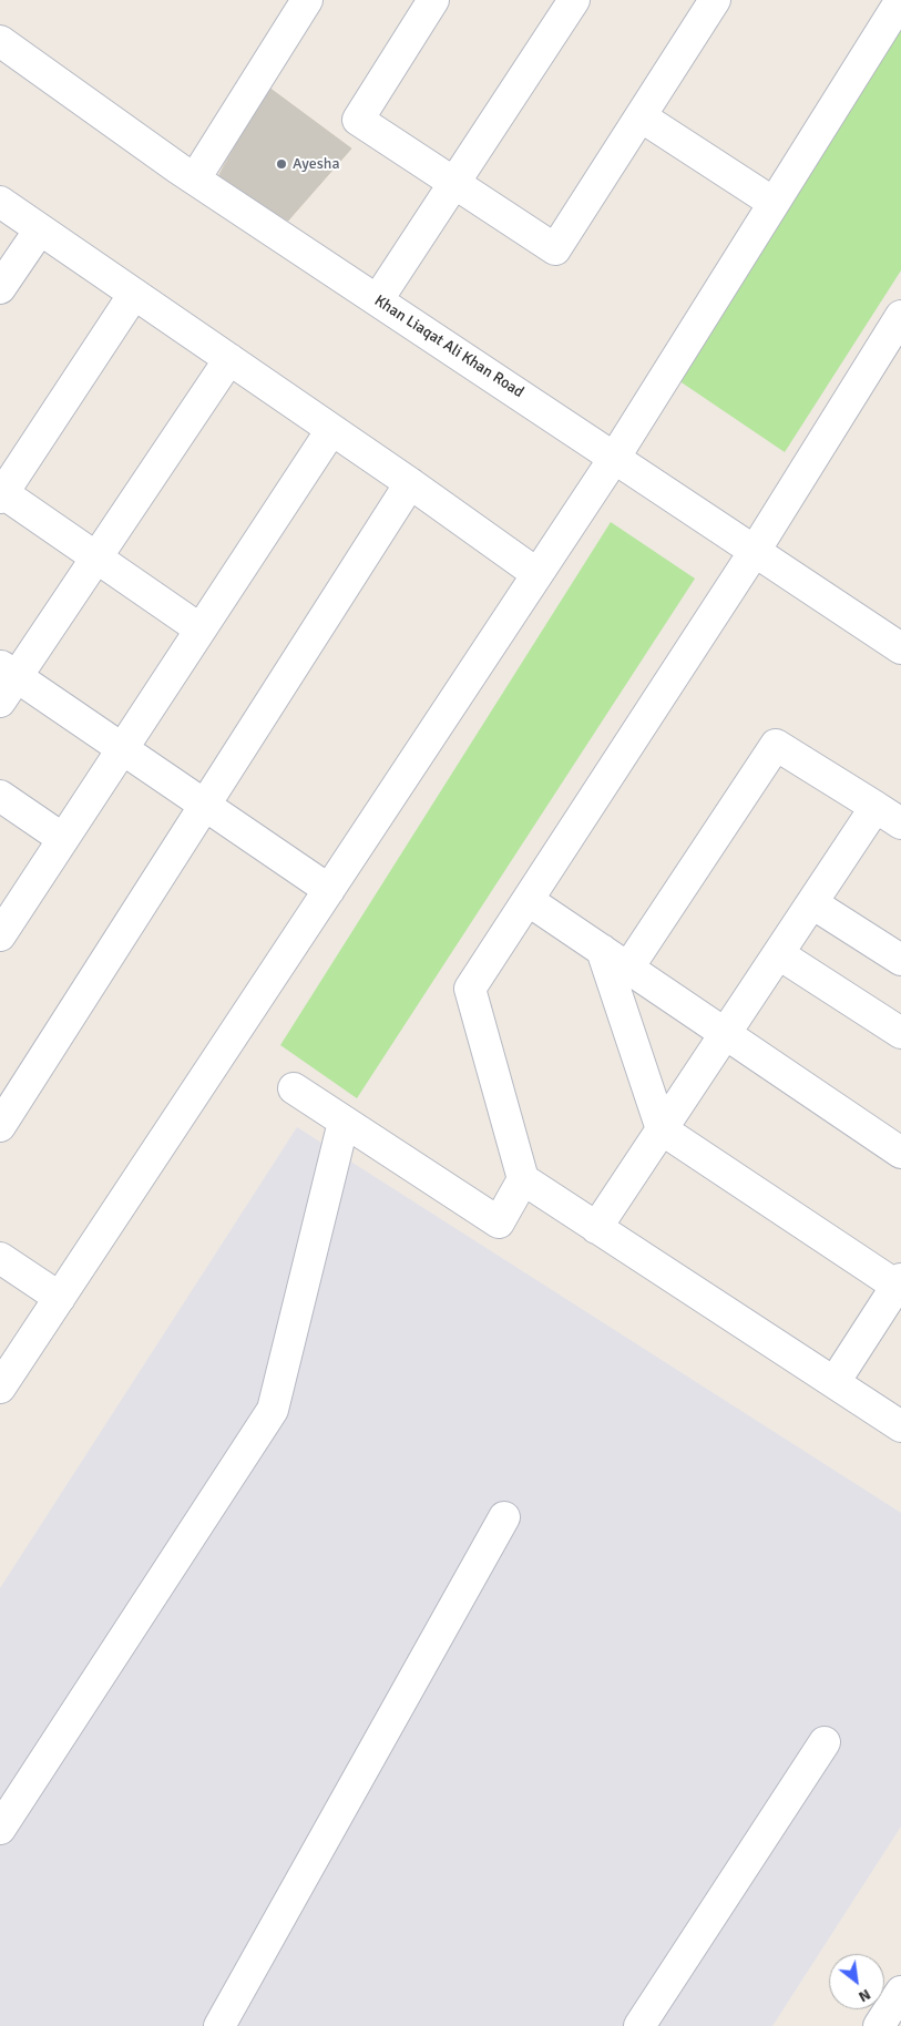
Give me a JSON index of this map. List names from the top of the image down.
{
  "streets": {
    "street": ["Khan Liaqat Ali Khan Road"]
  },
  "places": ["Ayesha"],
  "north": "bottom right"
}
